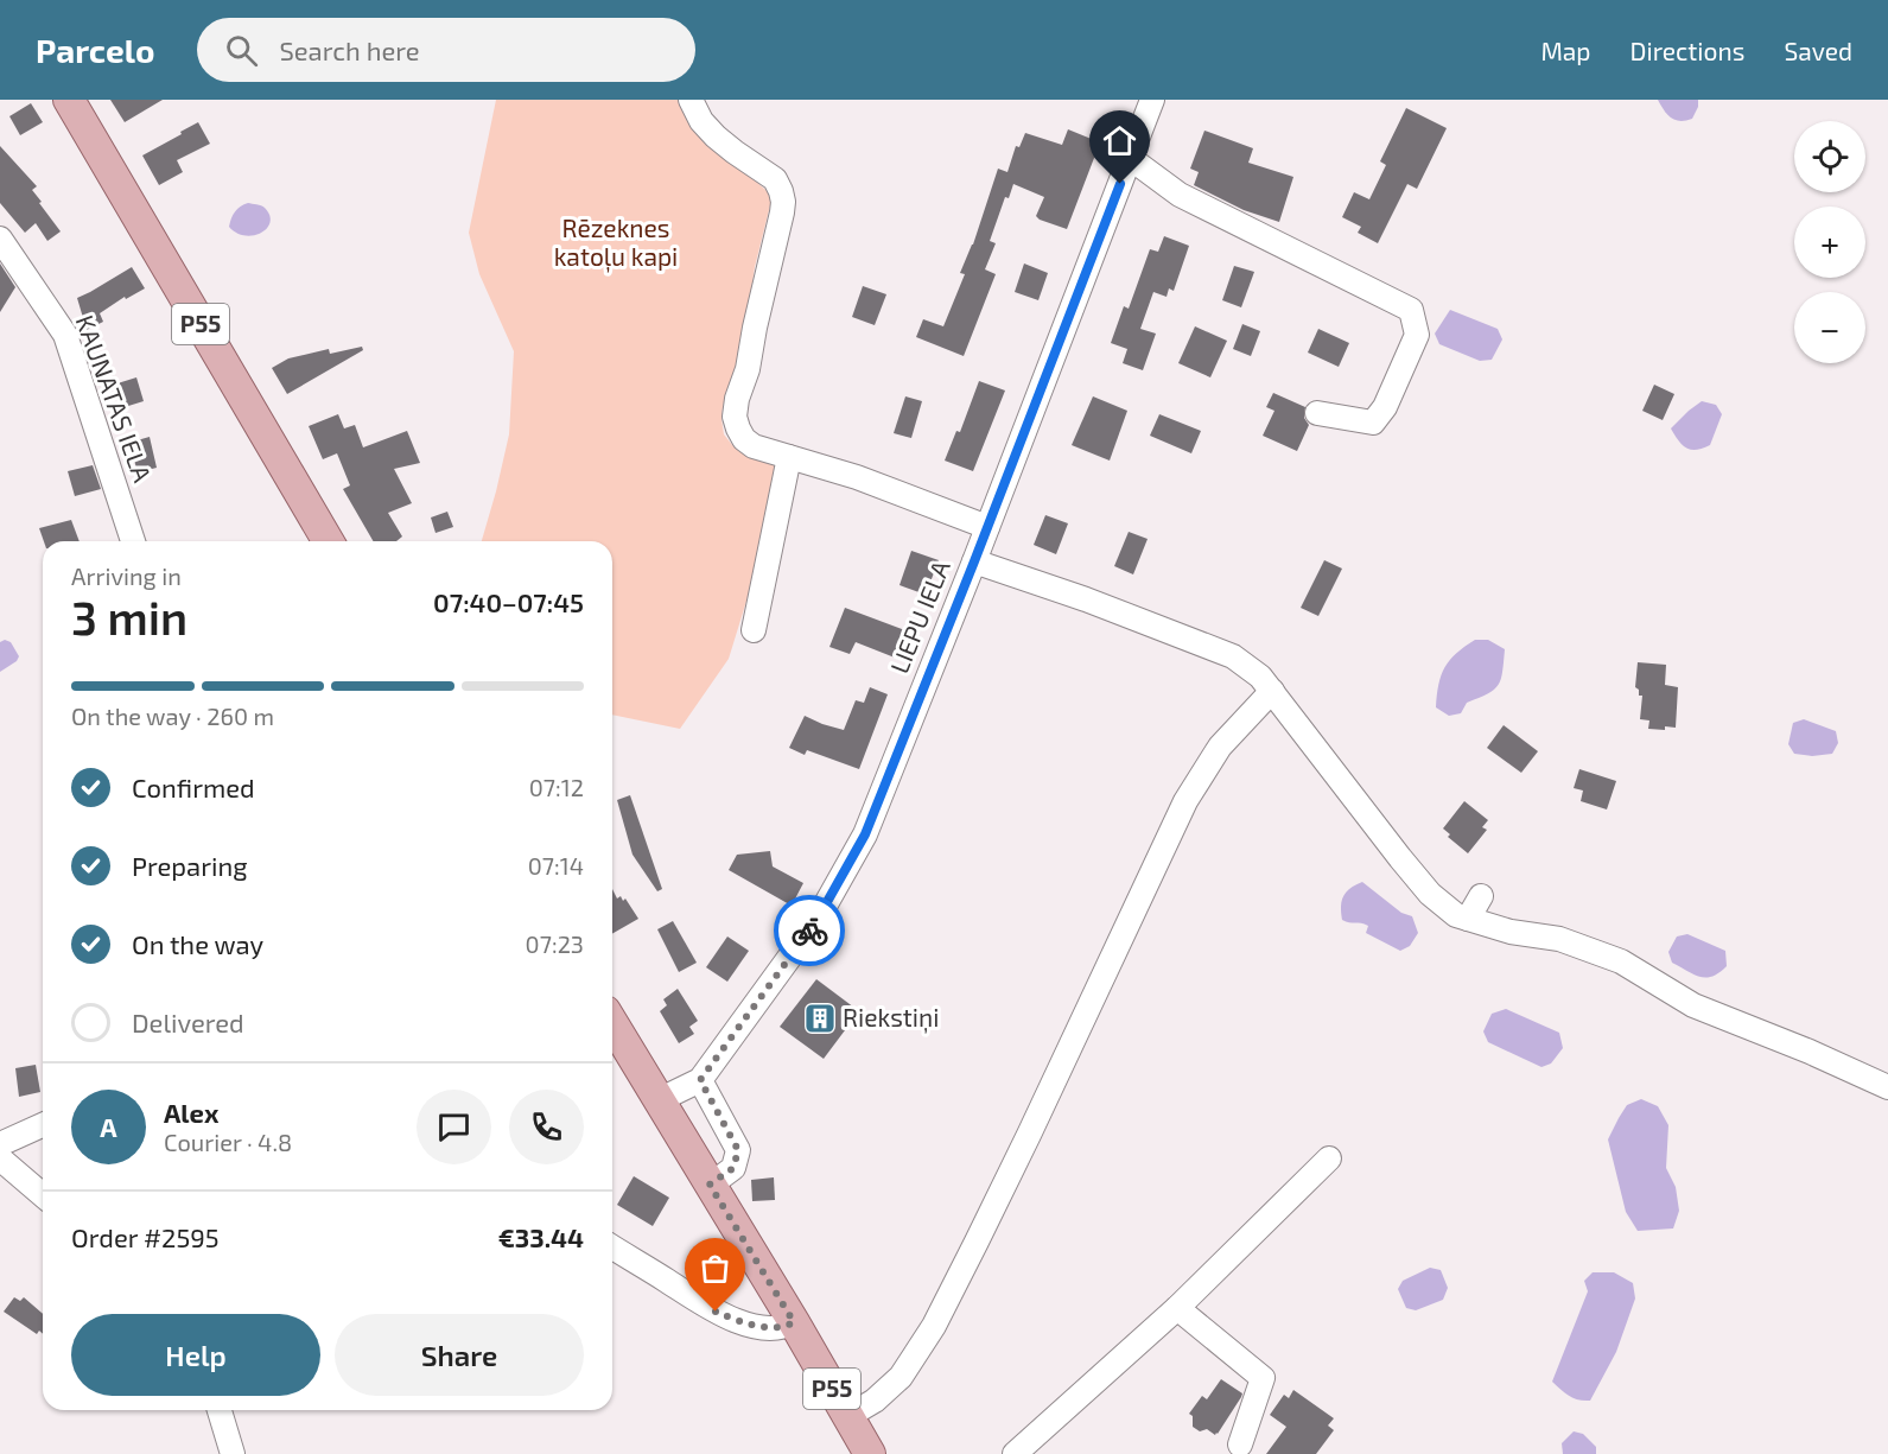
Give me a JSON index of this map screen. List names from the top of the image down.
{
  "streets": {
    "main road": ["P55"],
    "street": ["KAUNATAS IELA", "LIEPU IELA"]
  },
  "crossings": [
    ["P55", "LIEPU IELA"]
  ],
  "parks": ["Rēzeknes katoļu kapi"],
  "places": {
    "building": ["Riekstiņi"]
  },
  "page": {
    "header": "Parcelo",
    "search": "Search here",
    "nav": ["Map", "Directions", "Saved"],
    "map_buttons": ["+", "−"],
    "heading": ["3 min", "Arriving in", "07:40–07:45"],
    "panel": [
      "Alex",
      "Courier · 4.8",
      "Order #2595",
      "€33.44"
    ],
    "bar": "On the way · 260 m",
    "list": [
      ["Confirmed", "07:12"],
      ["Preparing", "07:14"],
      ["On the way", "07:23"],
      "Delivered"
    ],
    "round": "A",
    "buttons": ["Help", "Share"]
  }
}
